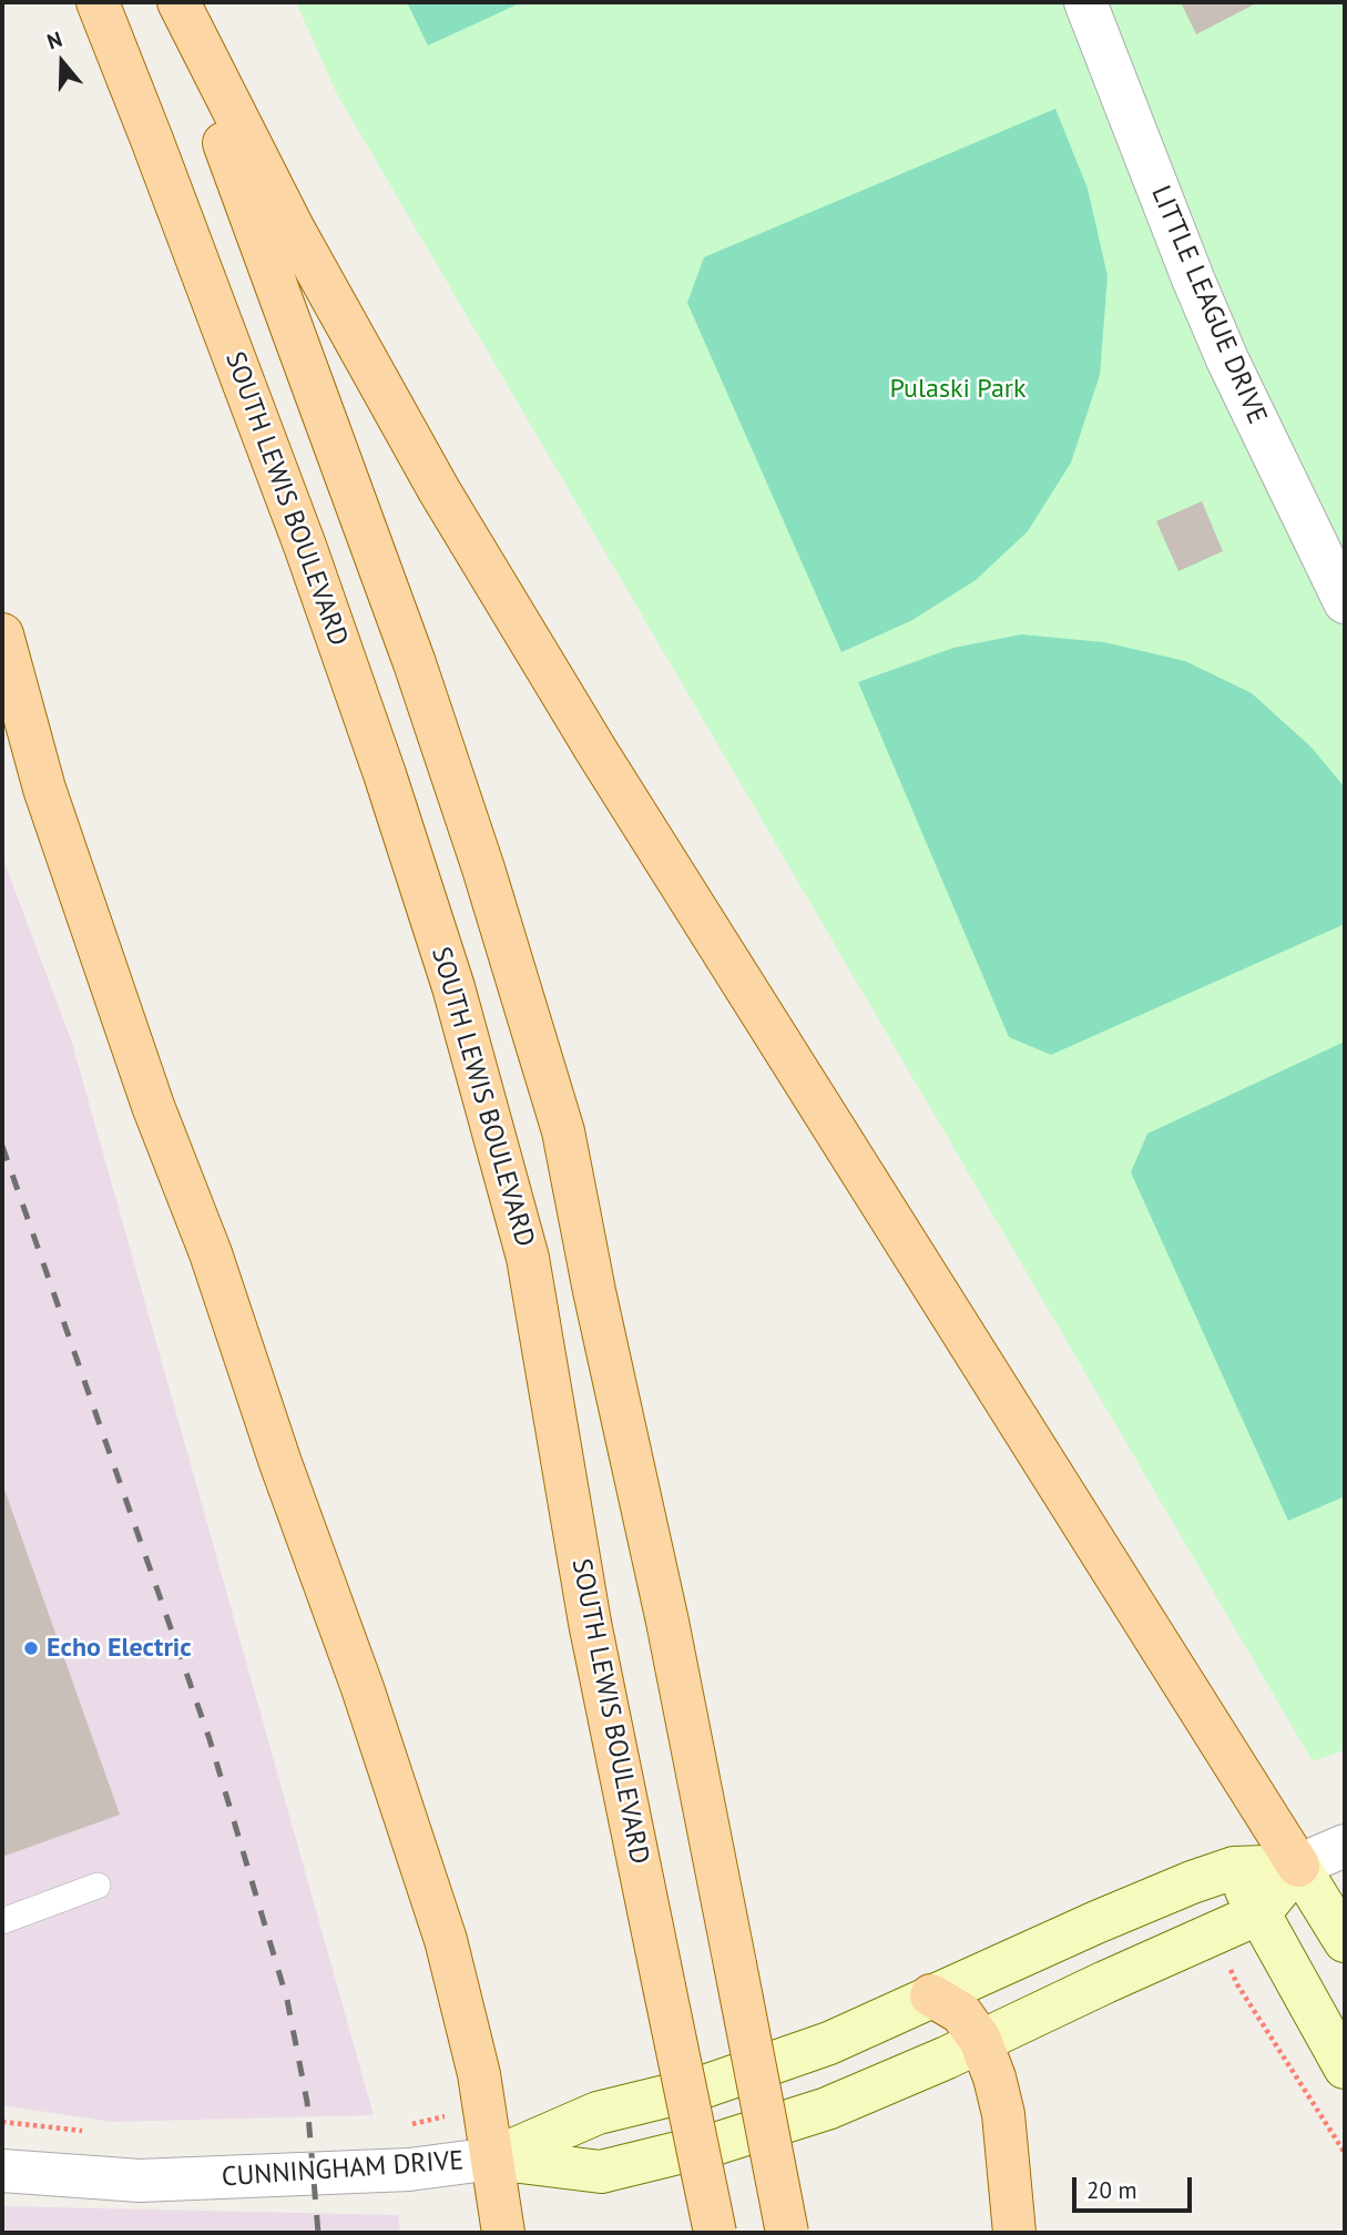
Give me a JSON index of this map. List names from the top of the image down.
{
  "streets": {
    "main road": ["SOUTH LEWIS BOULEVARD", "CUNNINGHAM DRIVE"],
    "street": ["LITTLE LEAGUE DRIVE"]
  },
  "parks": ["Pulaski Park"],
  "places": ["Echo Electric"],
  "scale_bar": "20 m",
  "north": "top"
}
